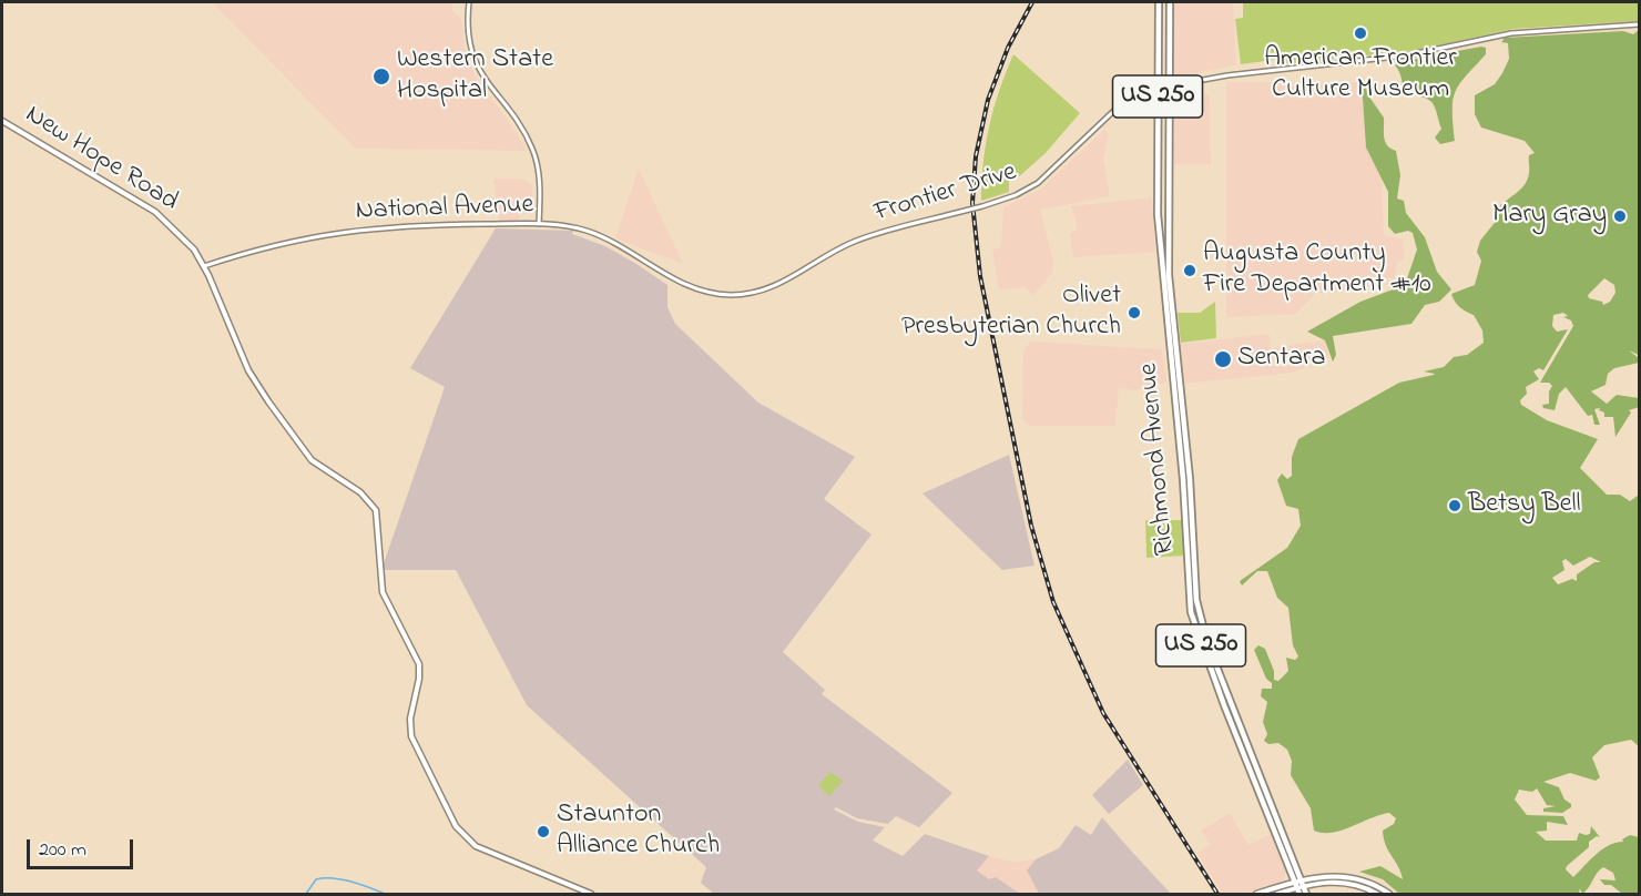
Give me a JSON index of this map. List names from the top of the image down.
{
  "streets": {
    "main road": ["US 250", "New Hope Road", "Richmond Avenue"],
    "street": ["Frontier Drive", "National Avenue"]
  },
  "crossings": [
    ["New Hope Road", "National Avenue"],
    ["Frontier Drive", "National Avenue"],
    ["Frontier Drive", "Richmond Avenue"]
  ],
  "places": [
    "American Frontier Culture Museum",
    "Western State Hospital",
    "Mary Gray",
    "Augusta County Fire Department #10",
    "Olivet Presbyterian Church",
    "Sentara",
    "Betsy Bell",
    "Staunton Alliance Church"
  ],
  "scale_bar": "200 m"
}
